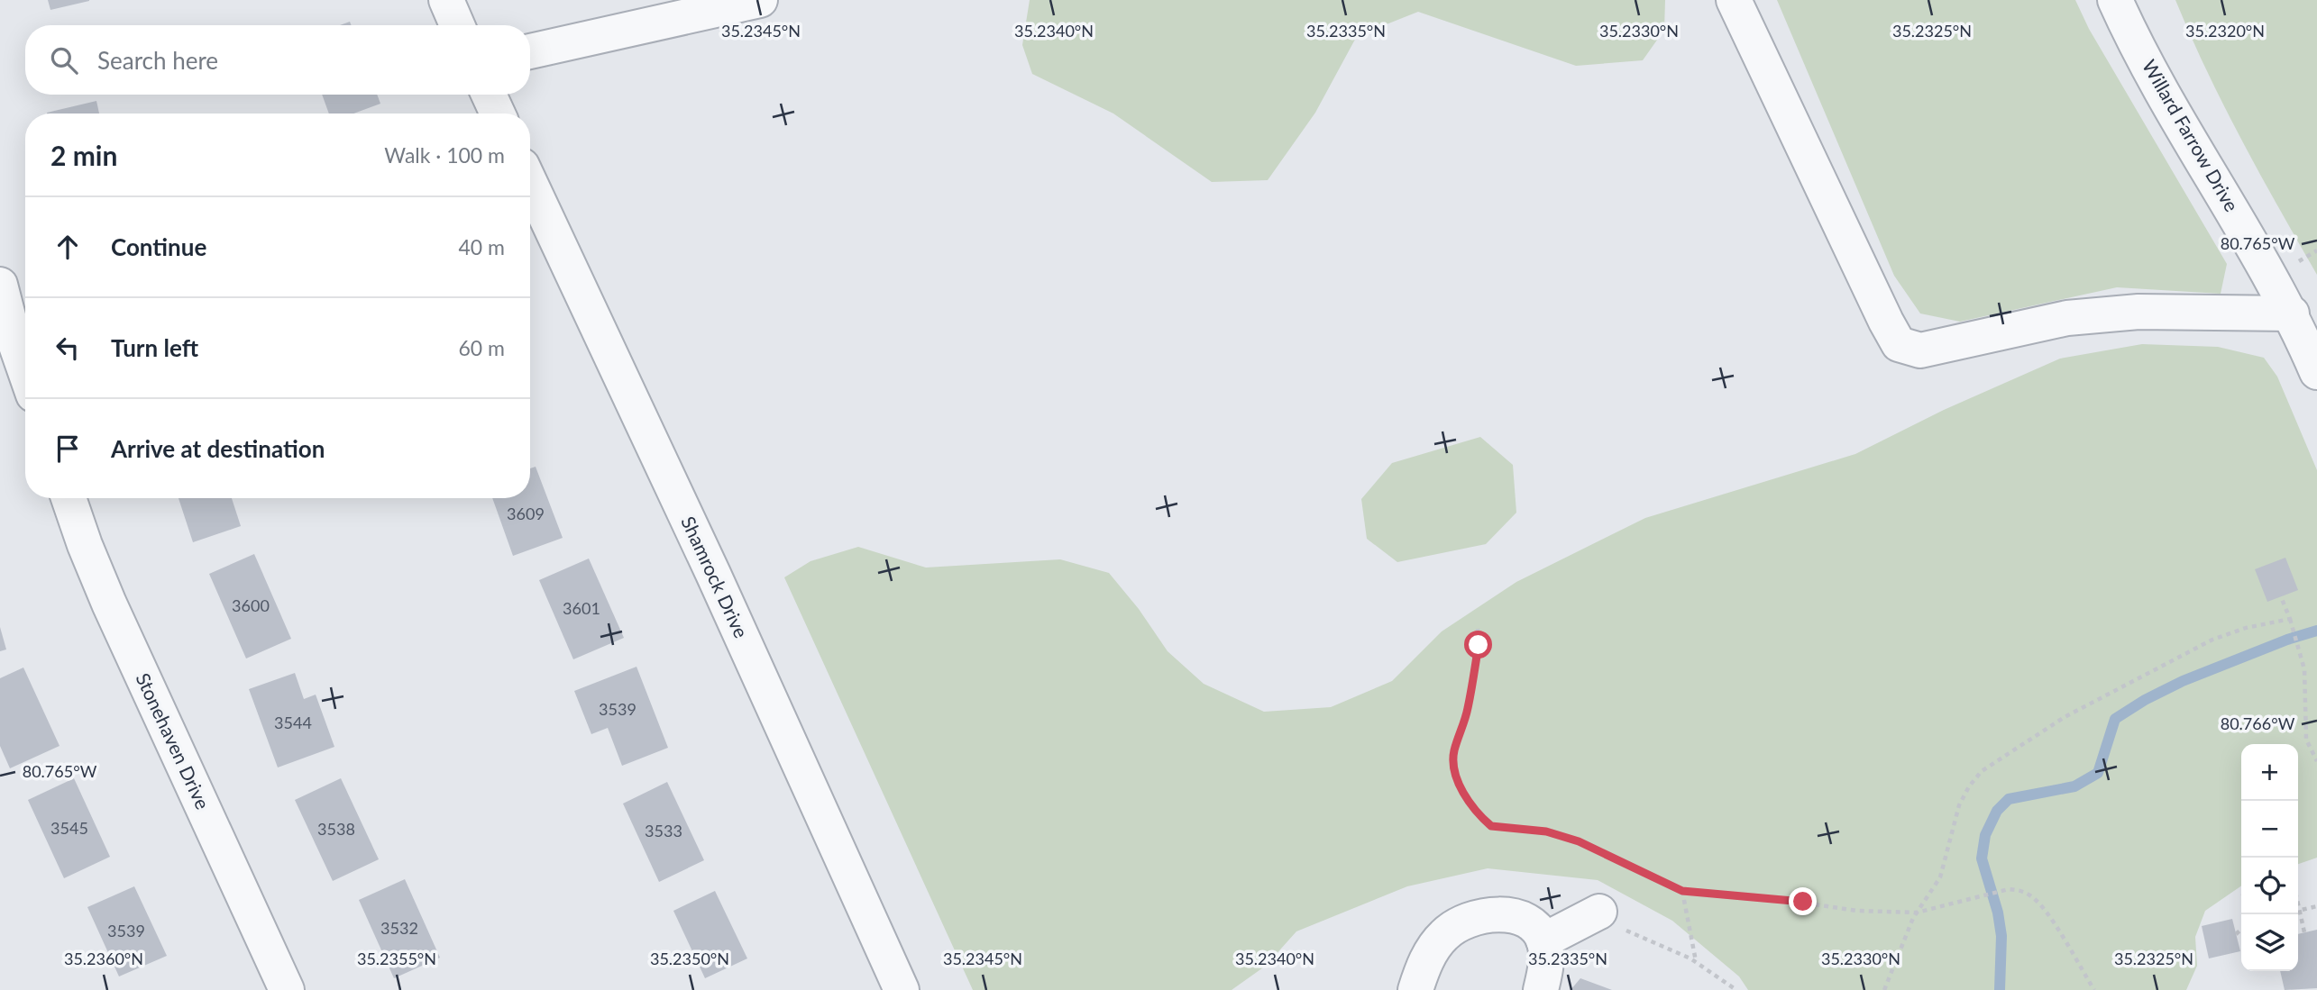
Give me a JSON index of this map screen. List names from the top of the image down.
{
  "streets": {
    "street": ["Willard Farrow Drive", "Shamrock Drive", "Stonehaven Drive"]
  },
  "house_numbers": [
    "3609",
    "3600",
    "3601",
    "3539",
    "3544",
    "3545",
    "3538",
    "3533",
    "3532",
    "3539"
  ],
  "page": {
    "search": "Search here",
    "heading": ["2 min", "Walk · 100 m"],
    "list": [
      ["Continue", "40 m"],
      ["Turn left", "60 m"],
      "Arrive at destination"
    ],
    "map_buttons": ["+", "−"]
  },
  "coordinates": [
    "35.2345°N",
    "35.2340°N",
    "35.2335°N",
    "35.2330°N",
    "35.2325°N",
    "35.2320°N",
    "80.765°W",
    "80.766°W",
    "35.2360°N",
    "35.2355°N",
    "35.2350°N"
  ]
}
